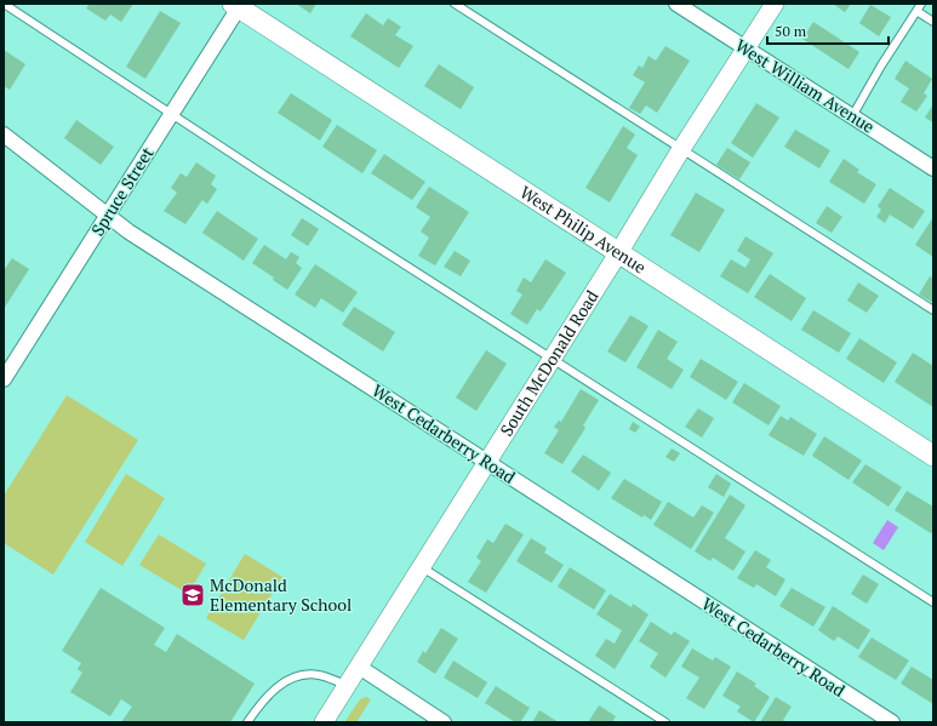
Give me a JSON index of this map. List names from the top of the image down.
{
  "streets": {
    "main road": ["West Philip Avenue"],
    "street": [
      "West William Avenue",
      "Spruce Street",
      "South McDonald Road",
      "West Cedarberry Road"
    ]
  },
  "crossings": [
    ["West William Avenue", "South McDonald Road"],
    ["Spruce Street", "West Philip Avenue"],
    ["Spruce Street", "West Cedarberry Road"],
    ["West Philip Avenue", "South McDonald Road"],
    ["South McDonald Road", "West Cedarberry Road"]
  ],
  "places": {
    "school or university": ["McDonald Elementary School"]
  },
  "scale_bar": "50 m"
}
